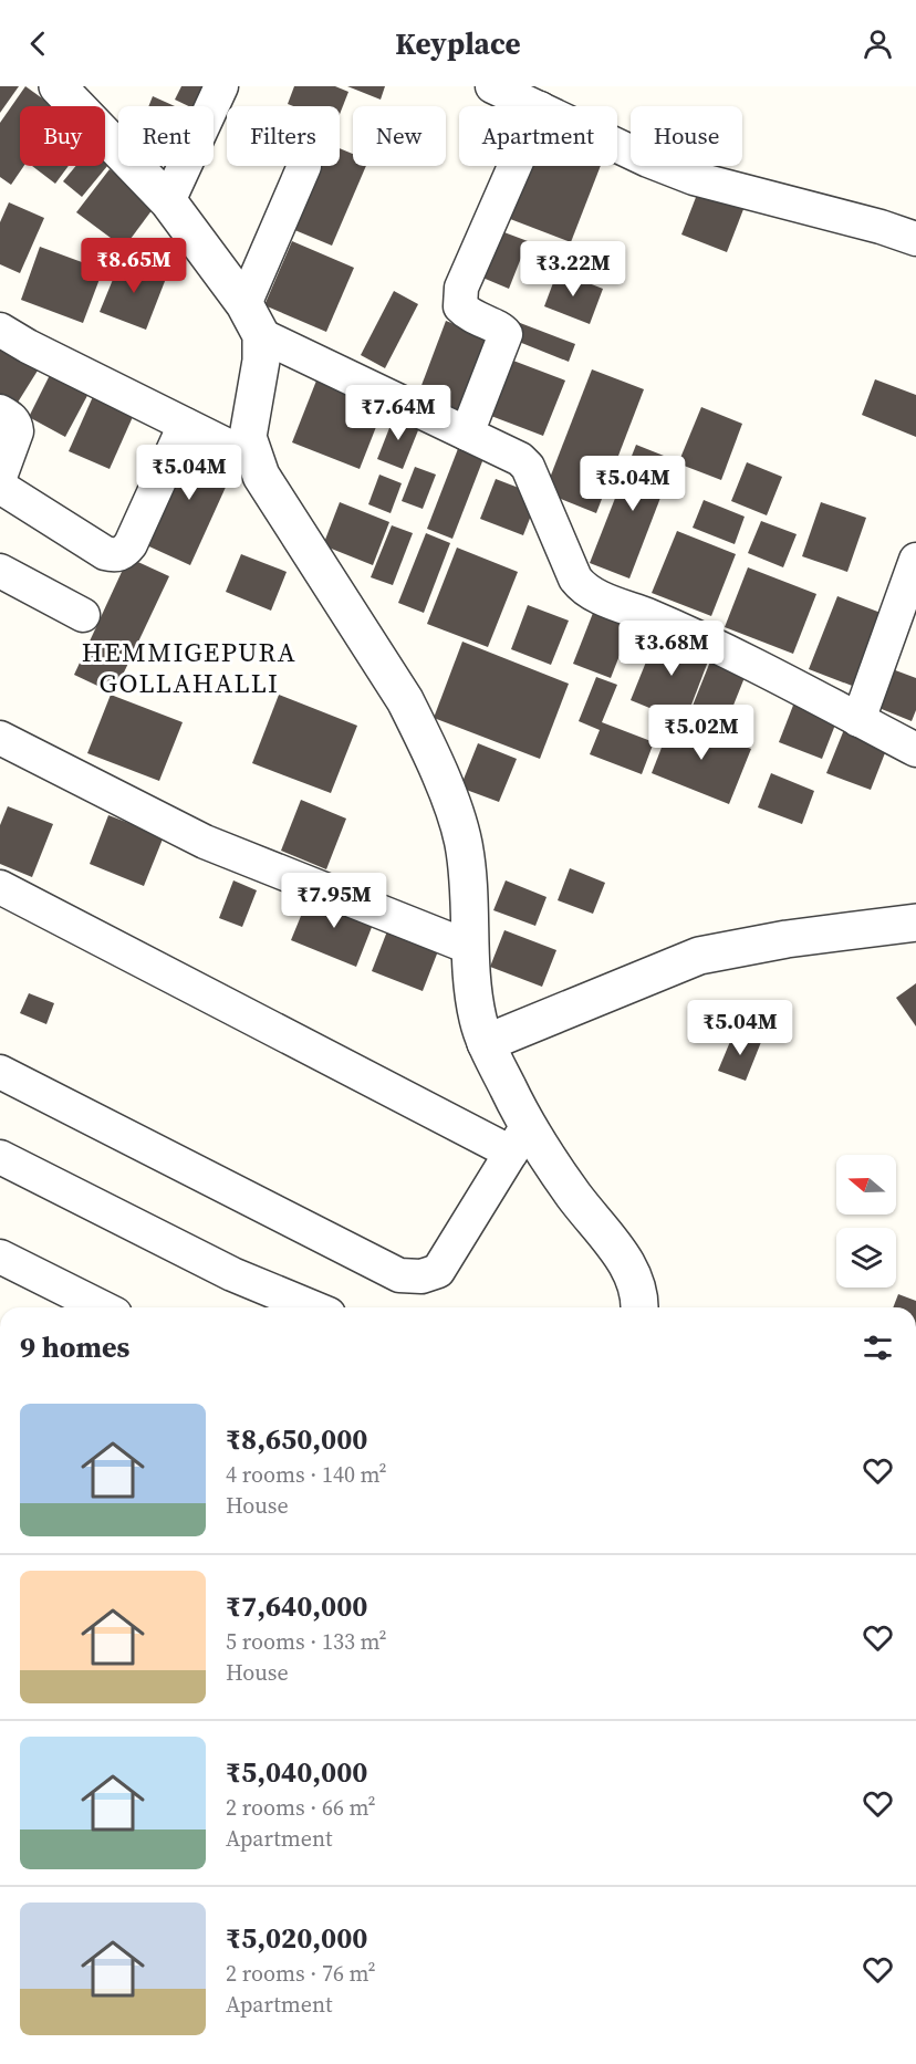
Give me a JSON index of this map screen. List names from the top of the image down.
{
  "districts": ["HEMMIGEPURA GOLLAHALLI"],
  "north": "left",
  "page": {
    "header": "Keyplace",
    "chip": [
      "Buy",
      "Rent",
      "Filters",
      "New",
      "Apartment",
      "House"
    ],
    "price": [
      "₹8.65M",
      "₹3.22M",
      "₹7.64M",
      "₹5.04M",
      "₹5.04M",
      "₹3.68M",
      "₹5.02M",
      "₹7.95M",
      "₹5.04M"
    ],
    "heading": "9 homes",
    "list": [
      {
        "name": "₹8,650,000",
        "note": "4 rooms · 140 m² · House"
      },
      {
        "name": "₹7,640,000",
        "note": "5 rooms · 133 m² · House"
      },
      {
        "name": "₹5,040,000",
        "note": "2 rooms · 66 m² · Apartment"
      },
      {
        "name": "₹5,020,000",
        "note": "2 rooms · 76 m² · Apartment"
      }
    ]
  }
}
